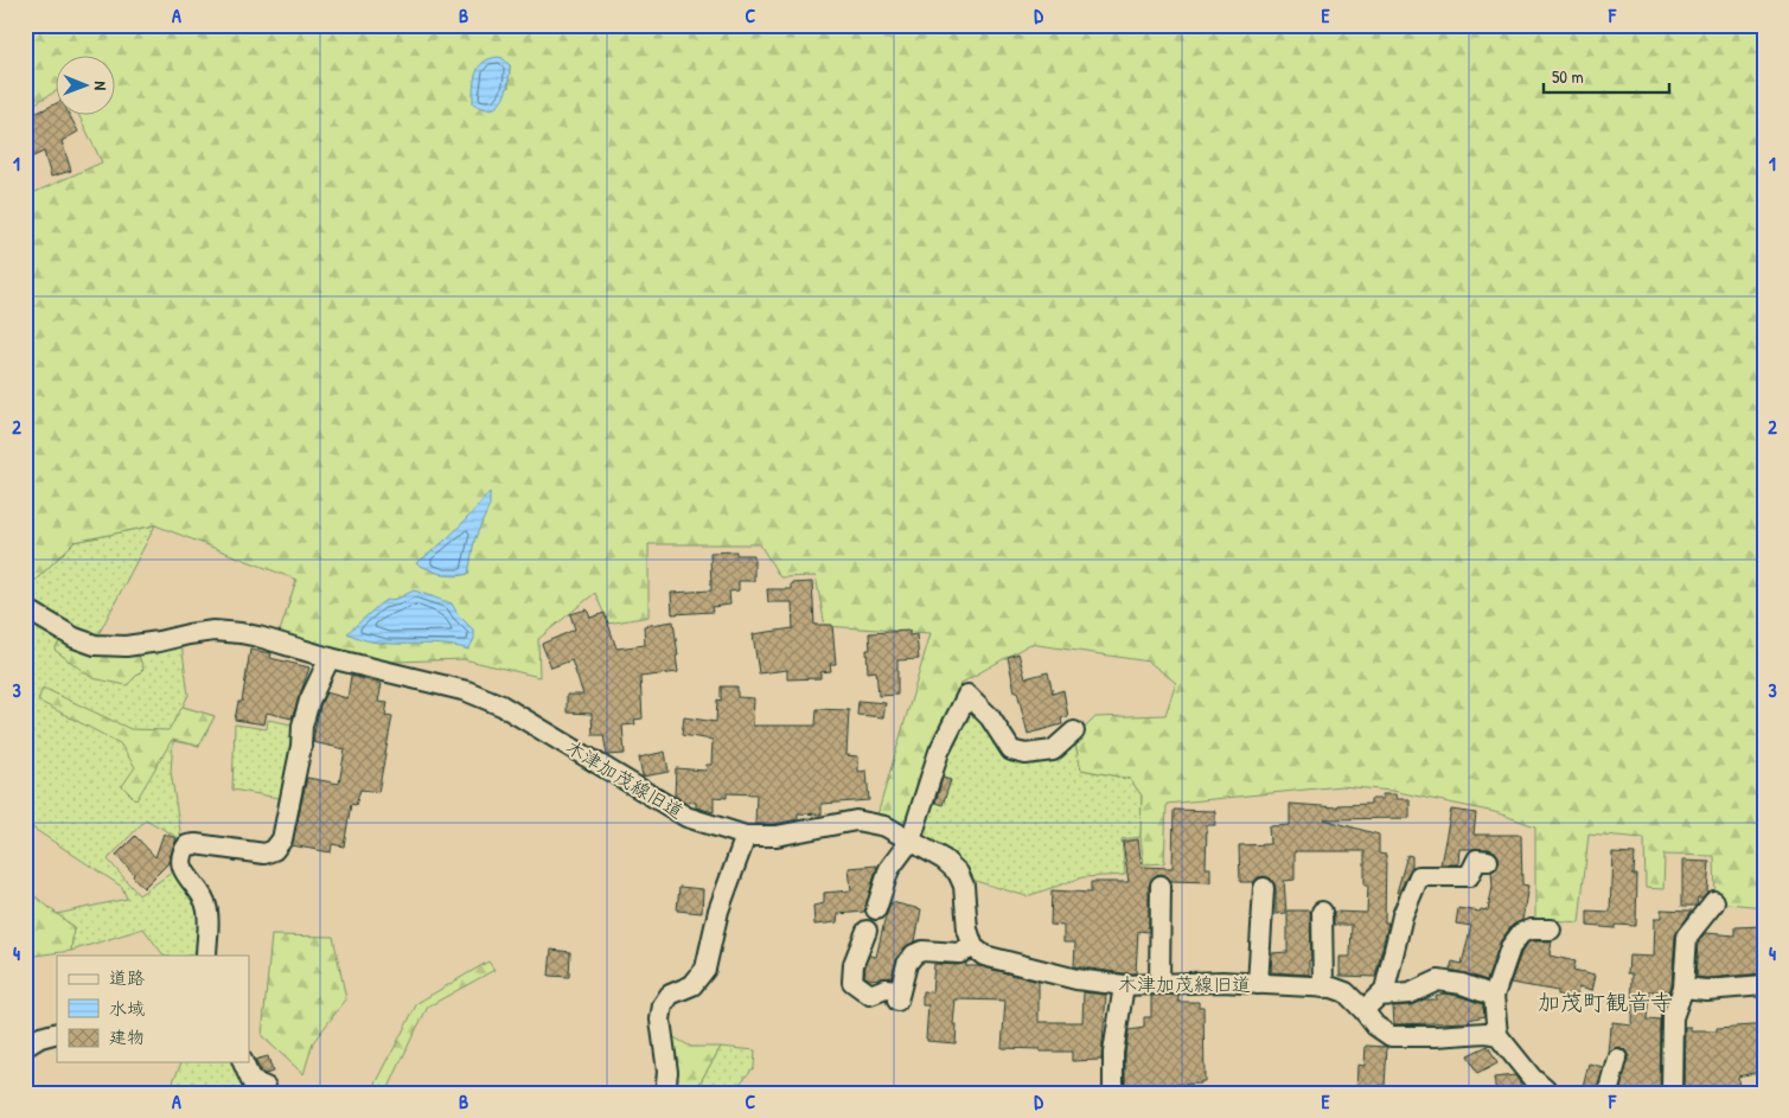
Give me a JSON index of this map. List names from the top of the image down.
{
  "streets": {
    "street": ["木津加茂線旧道"]
  },
  "districts": ["加茂町観音寺"],
  "legend": ["道路", "水域", "建物"],
  "scale_bar": "50 m",
  "north": "right",
  "grid": {
    "columns": [
      "A",
      "B",
      "C",
      "D",
      "E",
      "F"
    ],
    "rows": [
      "1",
      "2",
      "3",
      "4"
    ]
  }
}
